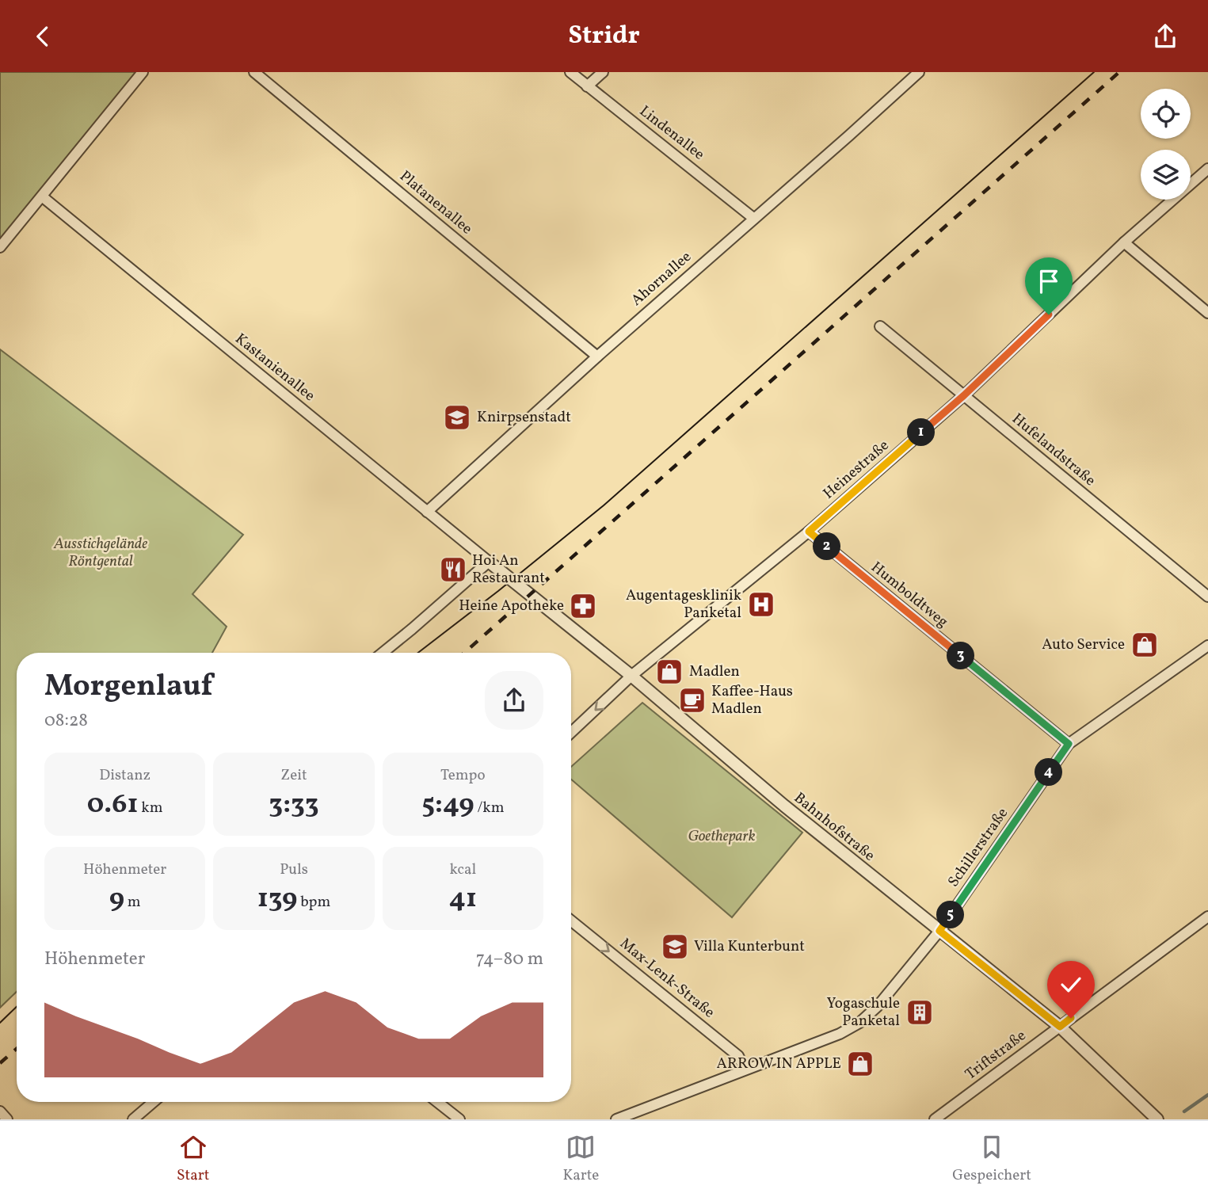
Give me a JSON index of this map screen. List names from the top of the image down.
{
  "streets": {
    "street": [
      "Lindenallee",
      "Platanenallee",
      "Ahornallee",
      "Kastanienallee",
      "Hufelandstraße",
      "Heinestraße",
      "Humboldtweg",
      "Bahnhofstraße",
      "Schillerstraße",
      "Max-Lenk-Straße",
      "Triftstraße"
    ]
  },
  "crossings": [
    ["Lindenallee", "Ahornallee"],
    ["Platanenallee", "Ahornallee"],
    ["Ahornallee", "Kastanienallee"],
    ["Kastanienallee", "Bahnhofstraße"],
    ["Hufelandstraße", "Heinestraße"],
    ["Heinestraße", "Humboldtweg"],
    ["Heinestraße", "Bahnhofstraße"],
    ["Humboldtweg", "Schillerstraße"],
    ["Bahnhofstraße", "Schillerstraße"],
    ["Bahnhofstraße", "Triftstraße"],
    ["Schillerstraße", "Max-Lenk-Straße"]
  ],
  "one_way": ["Max-Lenk-Straße"],
  "parks": ["Ausstichgelände Röntgental", "Goethepark"],
  "places": {
    "school or university": ["Knirpsenstadt", "Villa Kunterbunt"],
    "restaurant": ["Hoi An Restaurant"],
    "hospital": ["Augentagesklinik Panketal"],
    "pharmacy": ["Heine Apotheke"],
    "shop": ["Auto Service", "Madlen", "ARROW IN APPLE"],
    "cafe": ["Kaffee-Haus Madlen"],
    "building": ["Yogaschule Panketal"]
  },
  "page": {
    "header": "Stridr",
    "pins": [
      "1",
      "2",
      "3",
      "4",
      "5"
    ],
    "heading": ["Morgenlauf", "08:28"],
    "stats": [
      ["Distanz", "0.61 km"],
      ["Zeit", "3:33"],
      ["Tempo", "5:49 /km"],
      ["Höhenmeter", "9 m"],
      ["Puls", "139 bpm"],
      ["kcal", "41"]
    ],
    "chart": ["Höhenmeter", "74–80 m"],
    "tabs": ["Start", "Karte", "Gespeichert"]
  }
}
